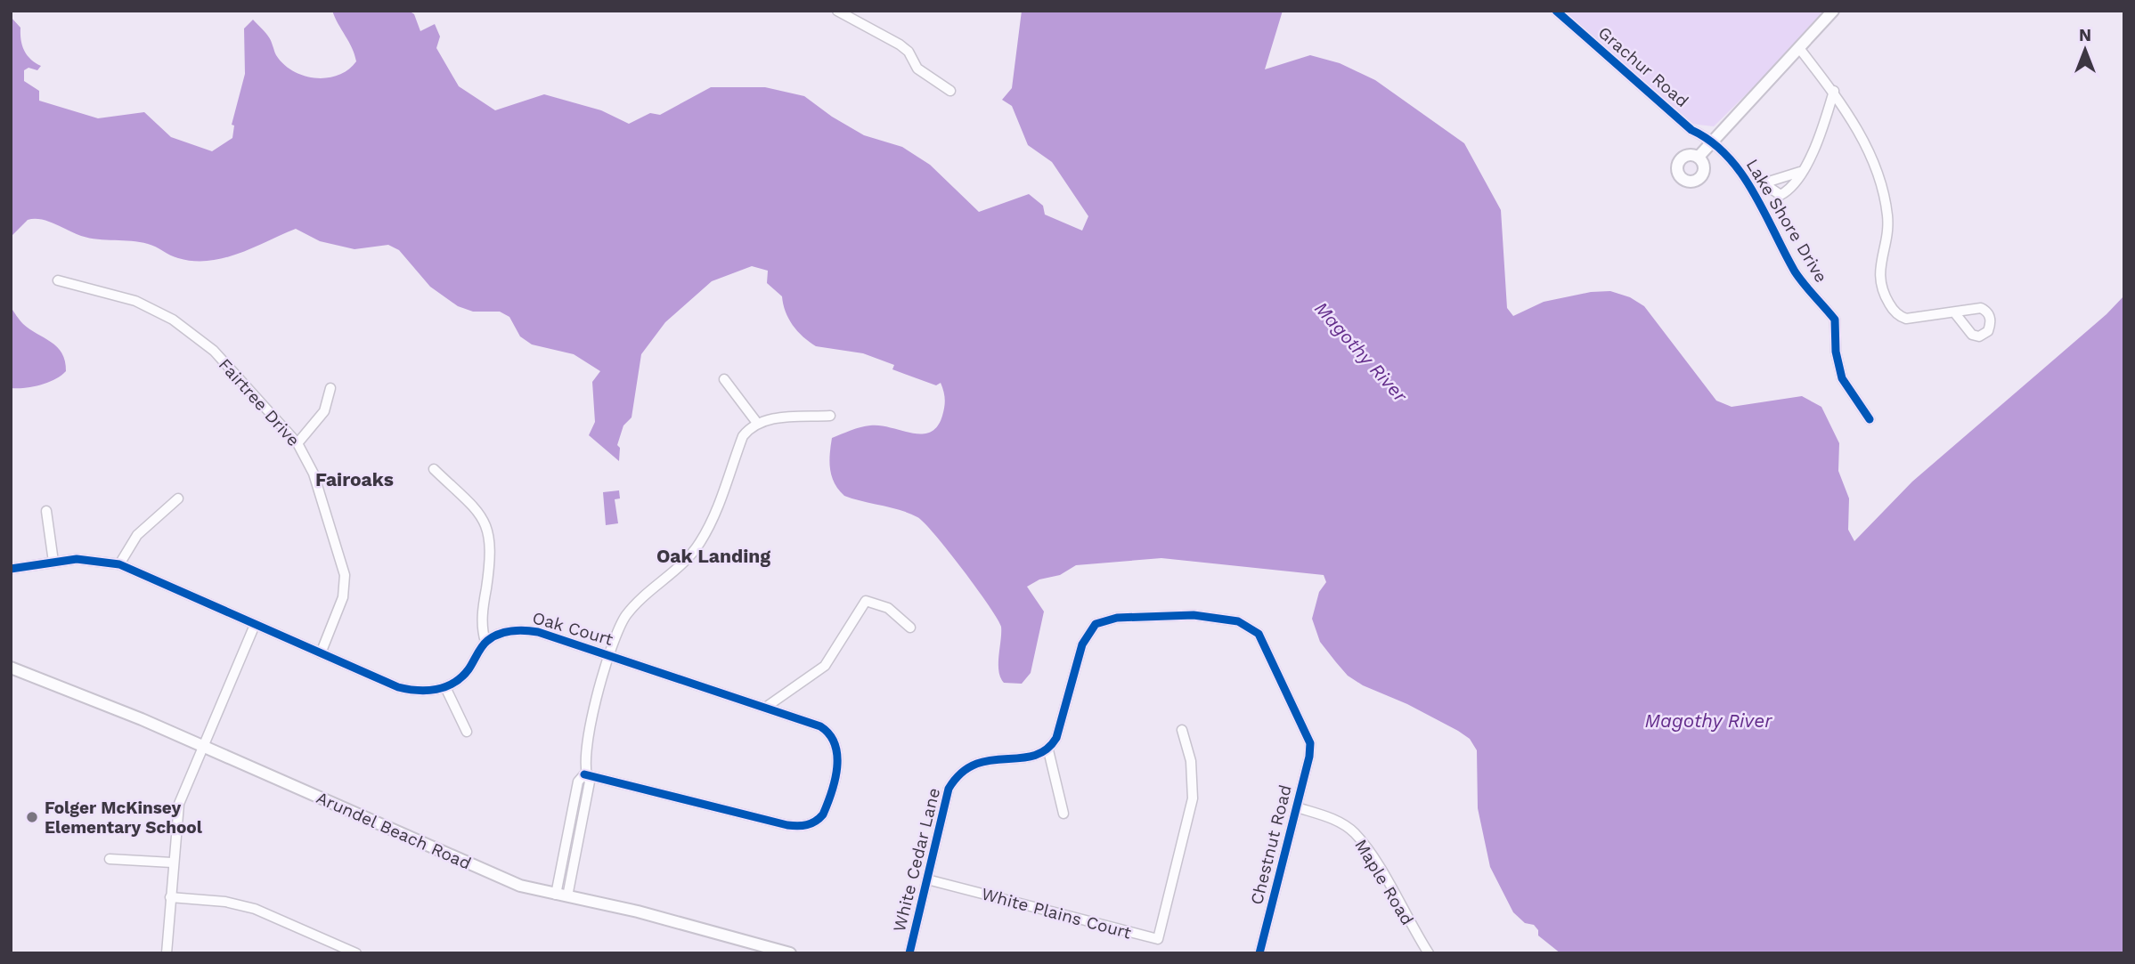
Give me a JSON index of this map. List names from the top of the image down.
{
  "streets": {
    "street": [
      "Grachur Road",
      "Lake Shore Drive",
      "Fairtree Drive",
      "Oak Court",
      "Arundel Beach Road",
      "Chestnut Road",
      "White Cedar Lane",
      "Maple Road",
      "White Plains Court"
    ]
  },
  "crossings": [
    ["Grachur Road", "Lake Shore Drive"],
    ["Chestnut Road", "White Cedar Lane"],
    ["Chestnut Road", "Maple Road"],
    ["White Cedar Lane", "White Plains Court"]
  ],
  "districts": ["Fairoaks", "Oak Landing"],
  "water": ["Magothy River"],
  "places": ["Folger McKinsey Elementary School"],
  "north": "top"
}
